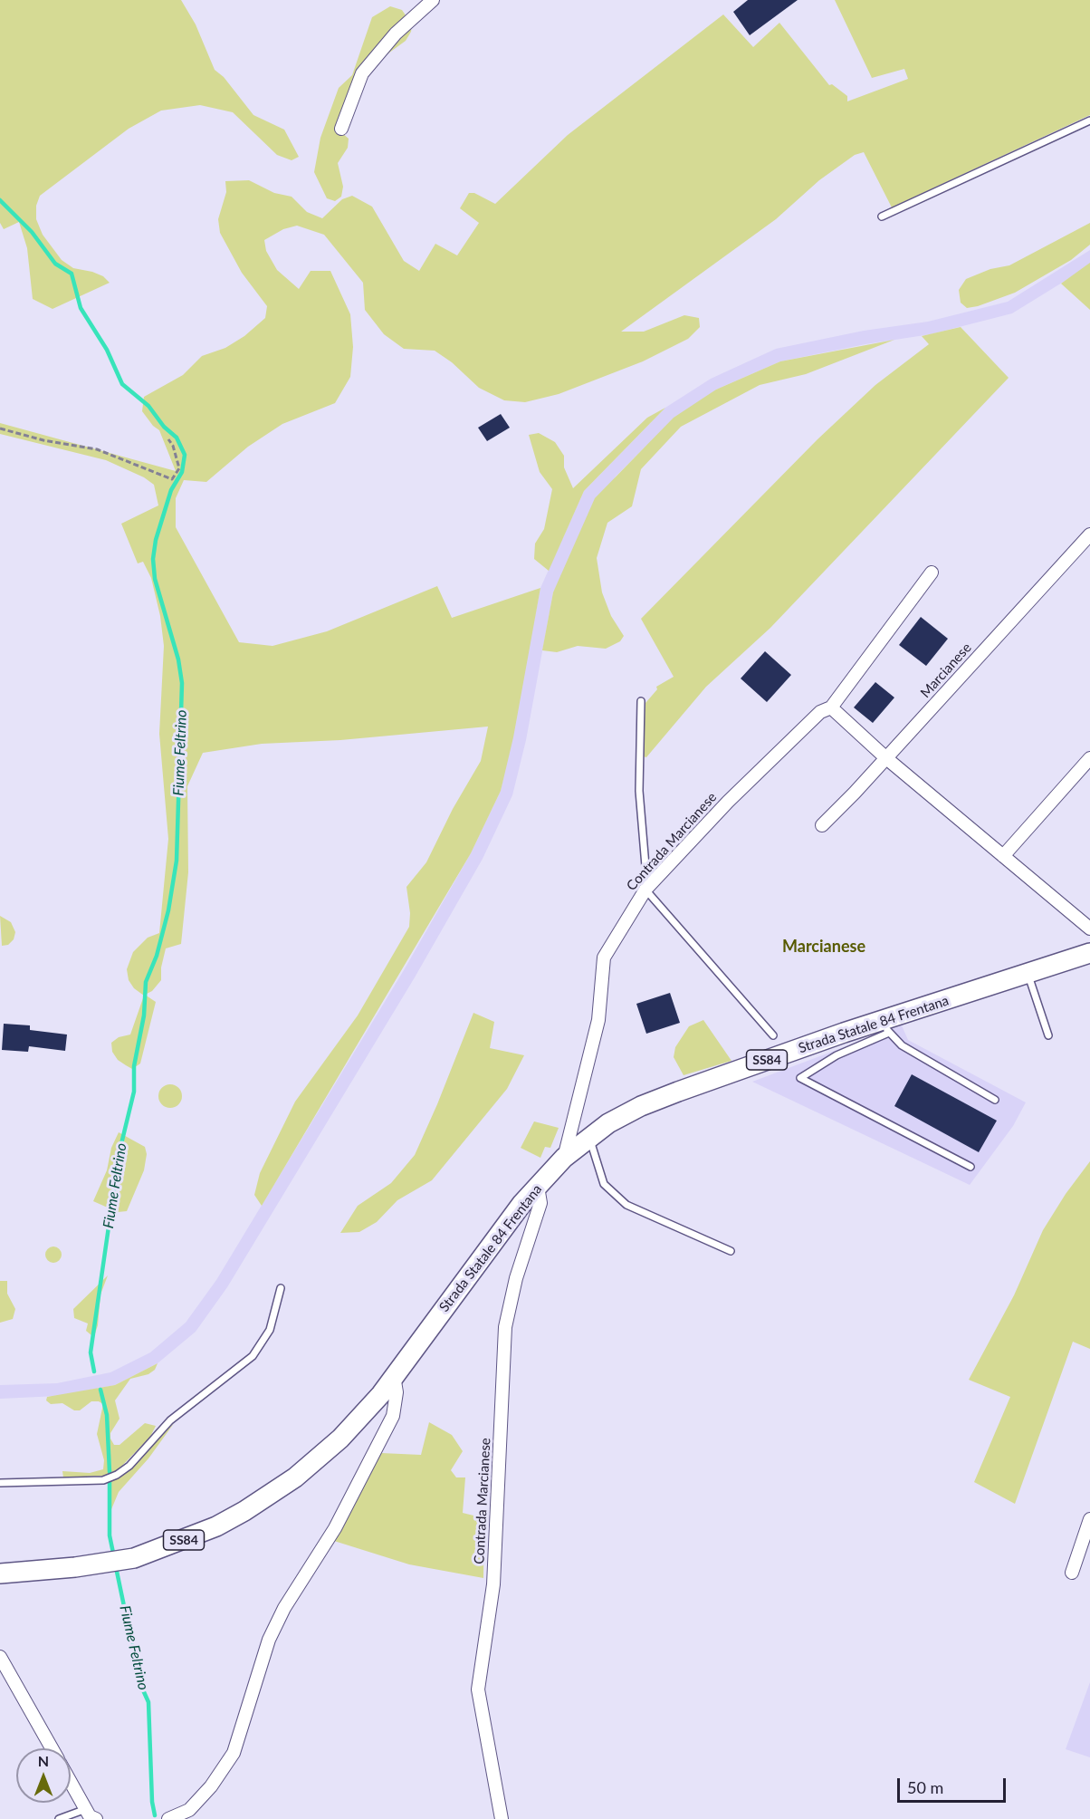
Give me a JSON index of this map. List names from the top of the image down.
{
  "streets": {
    "main road": ["Strada Statale 84 Frentana", "SS84"],
    "street": ["Marcianese", "Contrada Marcianese"]
  },
  "crossings": [
    ["Contrada Marcianese", "Strada Statale 84 Frentana"]
  ],
  "districts": ["Marcianese"],
  "water": ["Fiume Feltrino"],
  "scale_bar": "50 m",
  "north": "top"
}
